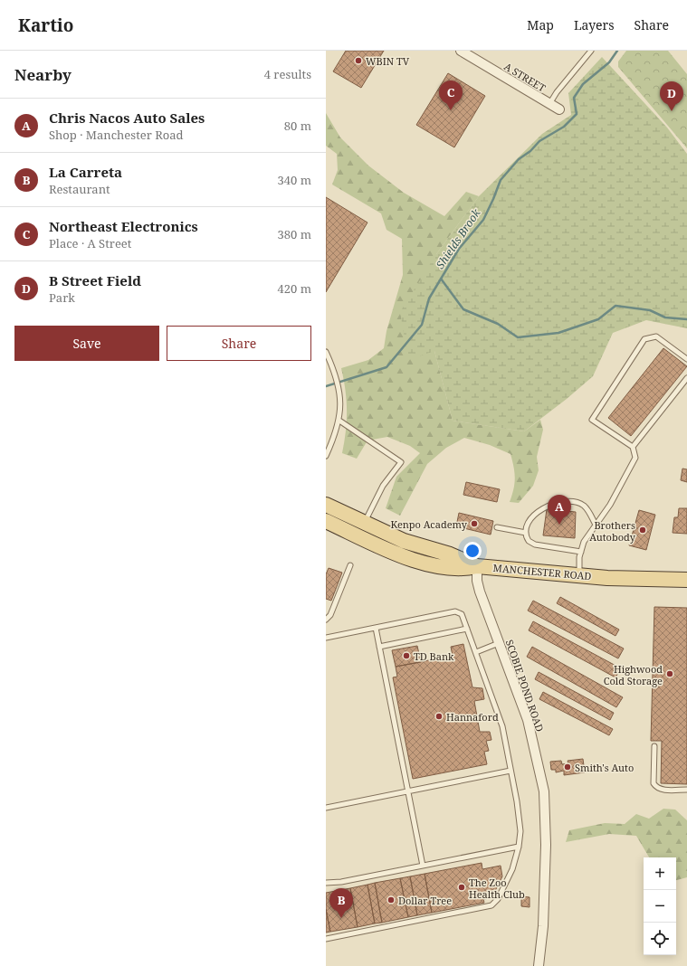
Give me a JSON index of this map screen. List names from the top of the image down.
{
  "streets": {
    "main road": ["MANCHESTER ROAD"],
    "street": ["A STREET", "SCOBIE POND ROAD"]
  },
  "crossings": [
    ["MANCHESTER ROAD", "SCOBIE POND ROAD"]
  ],
  "water": ["Shields Brook"],
  "places": [
    "WBIN TV",
    "Kenpo Academy",
    "Brothers Autobody",
    "TD Bank",
    "Highwood Cold Storage",
    "Hannaford",
    "Smith's Auto",
    "The Zoo Health Club",
    "Dollar Tree"
  ],
  "page": {
    "header": "Kartio",
    "nav": ["Map", "Layers", "Share"],
    "heading": ["Nearby", "4 results"],
    "pins": [
      "C",
      "D",
      "A",
      "B"
    ],
    "list": [
      {
        "mark": "A",
        "name": "Chris Nacos Auto Sales",
        "note": "Shop · Manchester Road",
        "value": "80 m"
      },
      {
        "mark": "B",
        "name": "La Carreta",
        "note": "Restaurant",
        "value": "340 m"
      },
      {
        "mark": "C",
        "name": "Northeast Electronics",
        "note": "Place · A Street",
        "value": "380 m"
      },
      {
        "mark": "D",
        "name": "B Street Field",
        "note": "Park",
        "value": "420 m"
      }
    ],
    "buttons": ["Save", "Share"],
    "map_buttons": ["+", "−"]
  }
}
